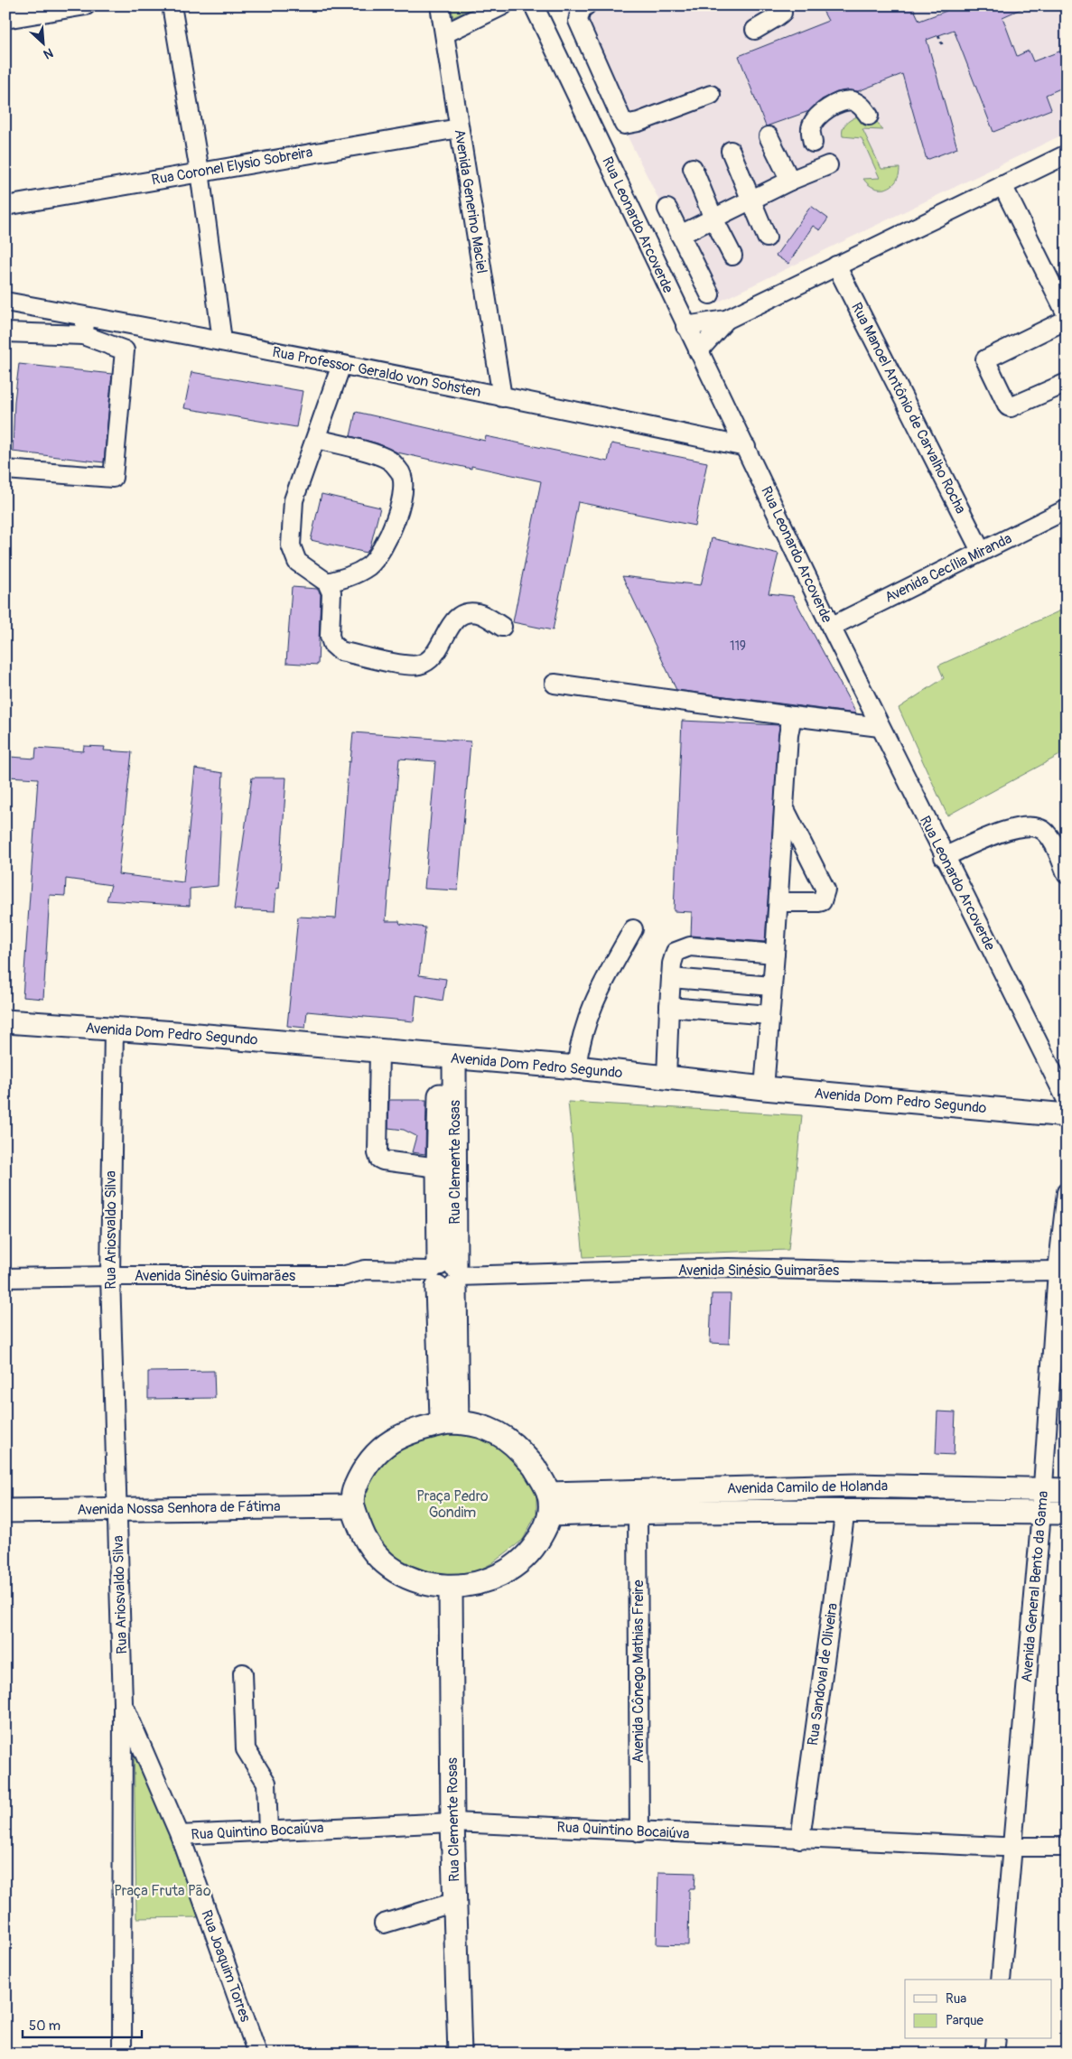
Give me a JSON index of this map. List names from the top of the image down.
{
  "streets": {
    "main road": [
      "Avenida Dom Pedro Segundo",
      "Rua Clemente Rosas",
      "Avenida Camilo de Holanda",
      "Avenida Nossa Senhora de Fátima"
    ],
    "street": [
      "Rua Coronel Elysio Sobreira",
      "Avenida Generino Maciel",
      "Rua Leonardo Arcoverde",
      "Rua Professor Geraldo von Sohsten",
      "Rua Manoel Antônio de Carvalho Rocha",
      "Avenida Cecília Miranda",
      "Rua Ariosvaldo Silva",
      "Avenida Sinésio Guimarães",
      "Avenida General Bento da Gama",
      "Avenida Cônego Mathias Freire",
      "Rua Sandoval de Oliveira",
      "Rua Quintino Bocaiúva",
      "Rua Joaquim Torres"
    ]
  },
  "crossings": [
    ["Rua Coronel Elysio Sobreira", "Avenida Generino Maciel"],
    ["Avenida Generino Maciel", "Rua Professor Geraldo von Sohsten"],
    ["Rua Leonardo Arcoverde", "Rua Professor Geraldo von Sohsten"],
    ["Rua Leonardo Arcoverde", "Avenida Cecília Miranda"],
    ["Rua Manoel Antônio de Carvalho Rocha", "Avenida Cecília Miranda"],
    ["Avenida Dom Pedro Segundo", "Rua Clemente Rosas"],
    ["Avenida Dom Pedro Segundo", "Rua Ariosvaldo Silva"],
    ["Rua Clemente Rosas", "Avenida Sinésio Guimarães"],
    ["Rua Clemente Rosas", "Rua Quintino Bocaiúva"],
    ["Rua Ariosvaldo Silva", "Avenida Sinésio Guimarães"],
    ["Rua Ariosvaldo Silva", "Avenida Nossa Senhora de Fátima"],
    ["Rua Ariosvaldo Silva", "Rua Joaquim Torres"],
    ["Avenida Sinésio Guimarães", "Avenida General Bento da Gama"],
    ["Avenida Camilo de Holanda", "Avenida General Bento da Gama"],
    ["Avenida Camilo de Holanda", "Avenida Cônego Mathias Freire"],
    ["Avenida Camilo de Holanda", "Rua Sandoval de Oliveira"],
    ["Avenida General Bento da Gama", "Rua Quintino Bocaiúva"],
    ["Avenida Cônego Mathias Freire", "Rua Quintino Bocaiúva"],
    ["Rua Sandoval de Oliveira", "Rua Quintino Bocaiúva"],
    ["Rua Quintino Bocaiúva", "Rua Joaquim Torres"]
  ],
  "parks": ["Praça Pedro Gondim", "Praça Fruta Pão"],
  "house_numbers": ["119"],
  "legend": ["Rua", "Parque"],
  "scale_bar": "50 m",
  "north": "bottom right"
}
